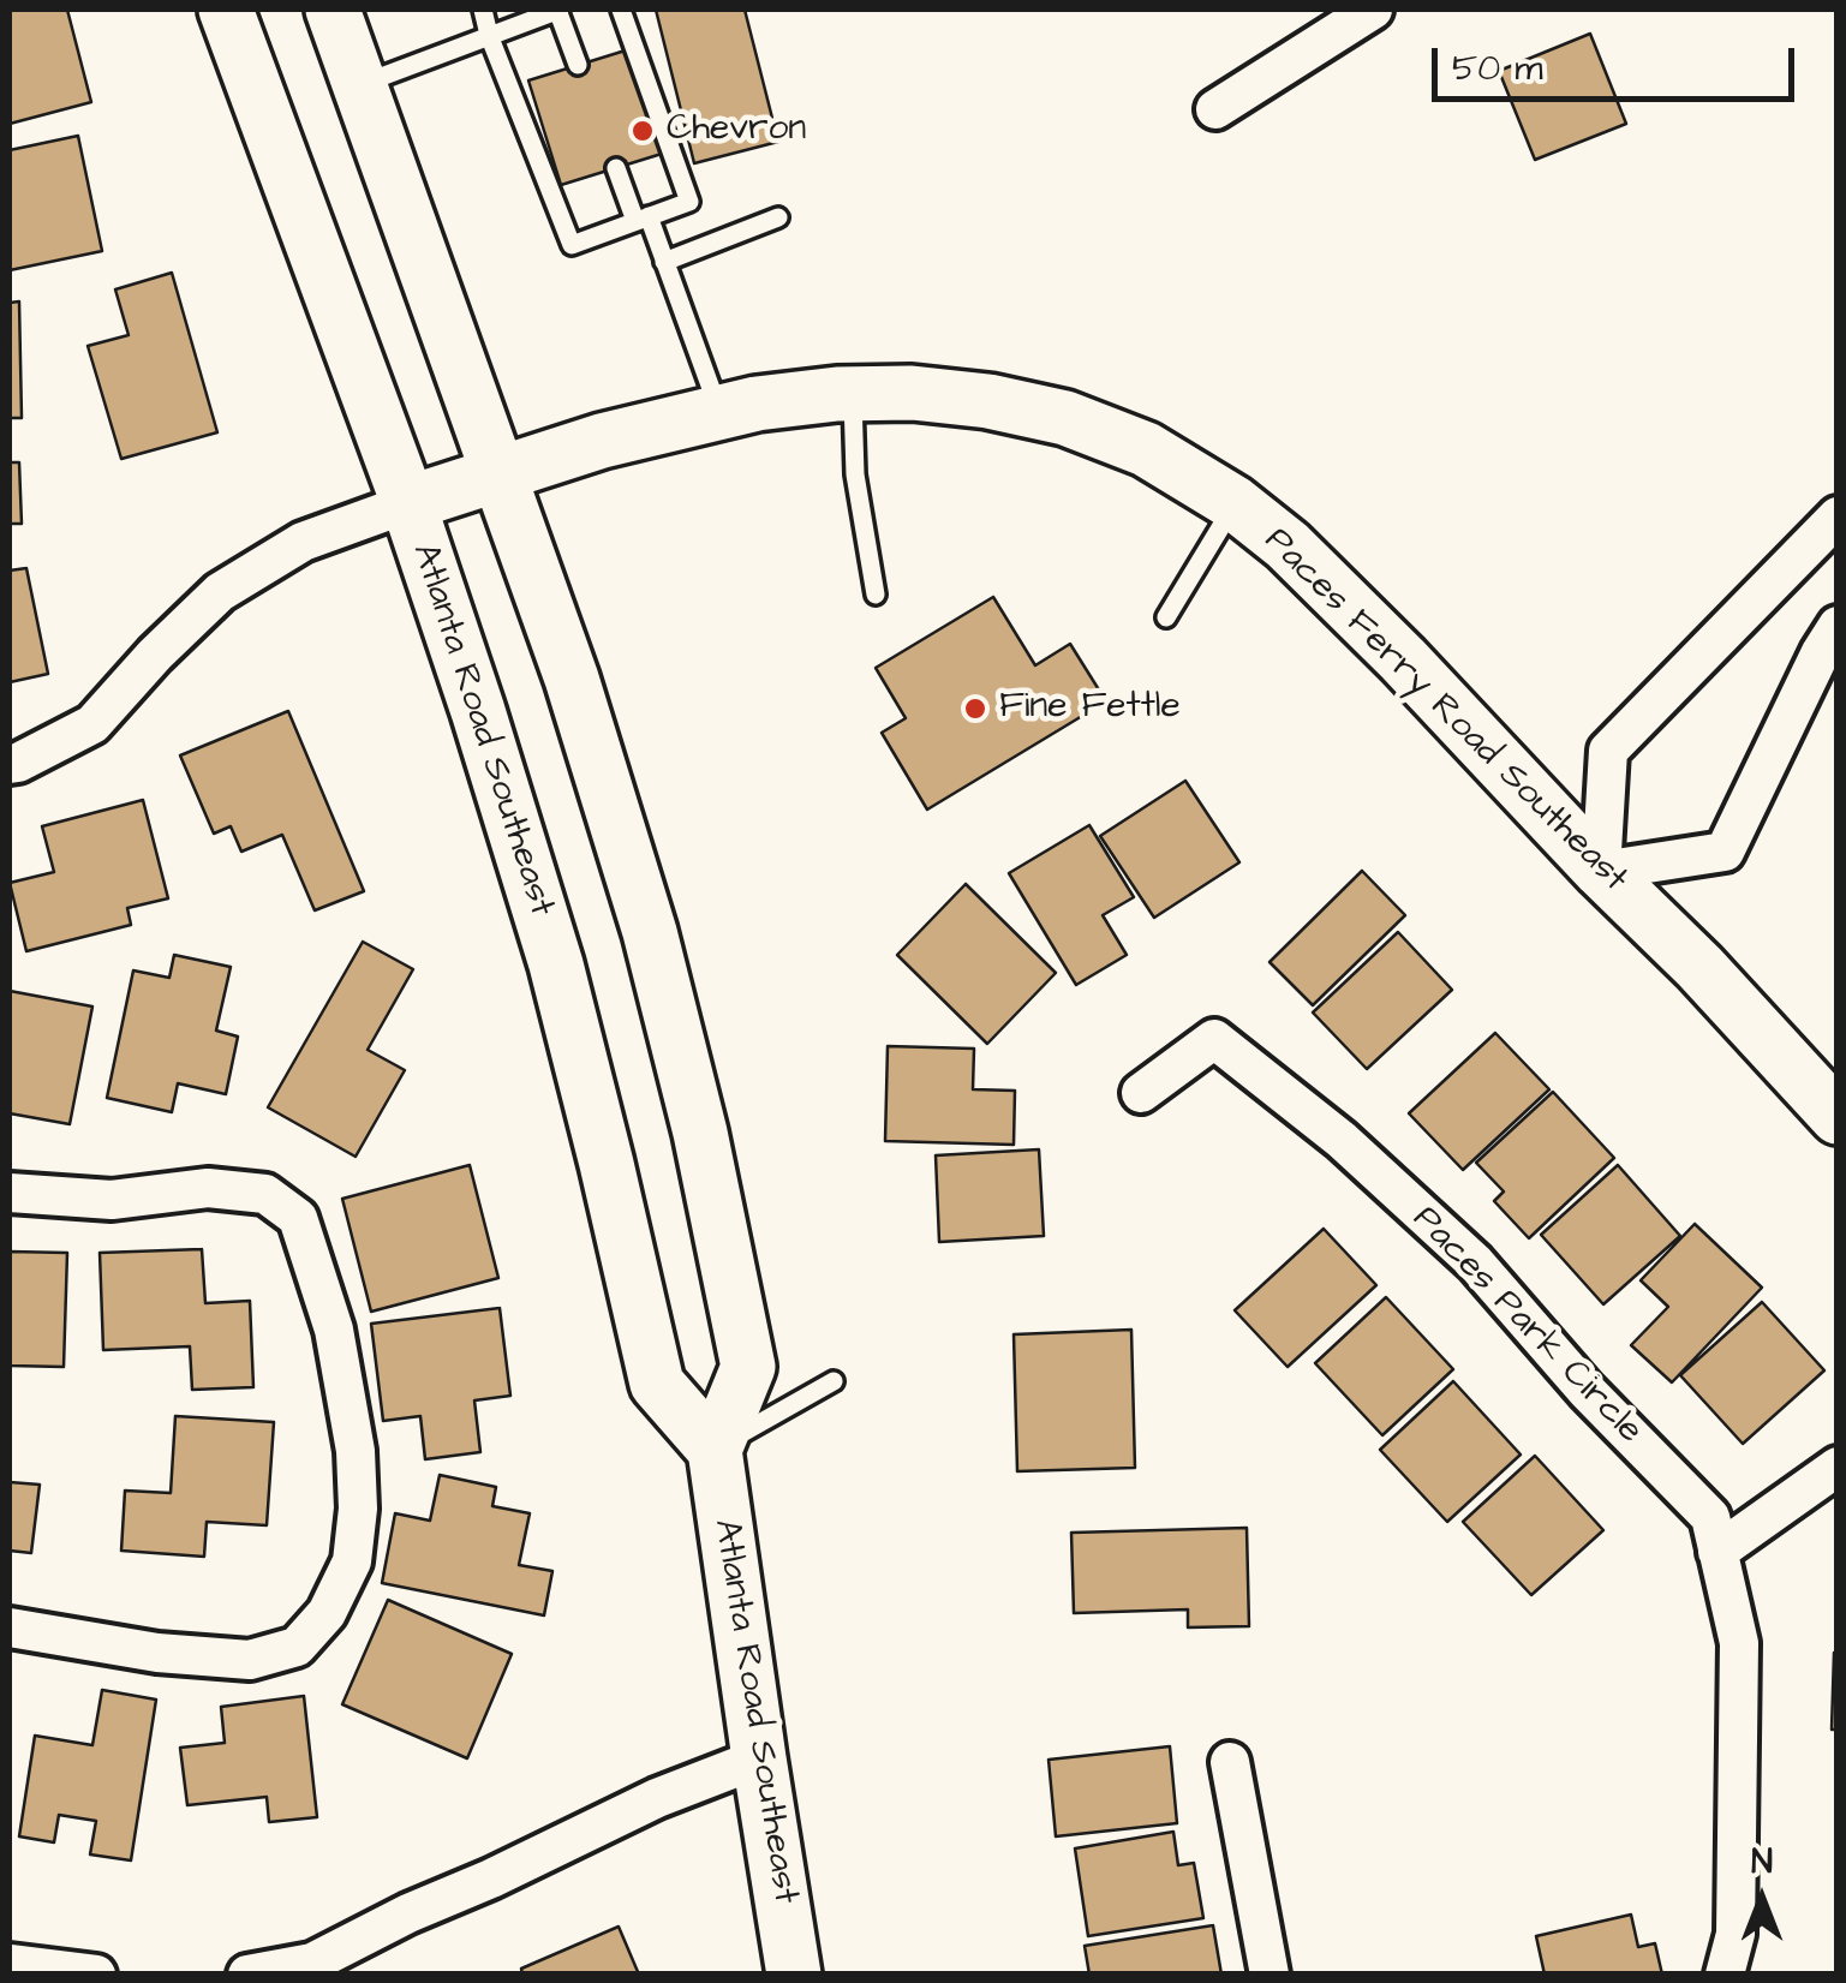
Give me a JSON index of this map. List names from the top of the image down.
{
  "streets": {
    "main road": ["Paces Ferry Road Southeast", "Atlanta Road Southeast"],
    "street": ["Paces Park Circle"]
  },
  "crossings": [
    ["Paces Ferry Road Southeast", "Atlanta Road Southeast"]
  ],
  "places": ["Chevron", "Fine Fettle"],
  "scale_bar": "50 m",
  "north": "top"
}
